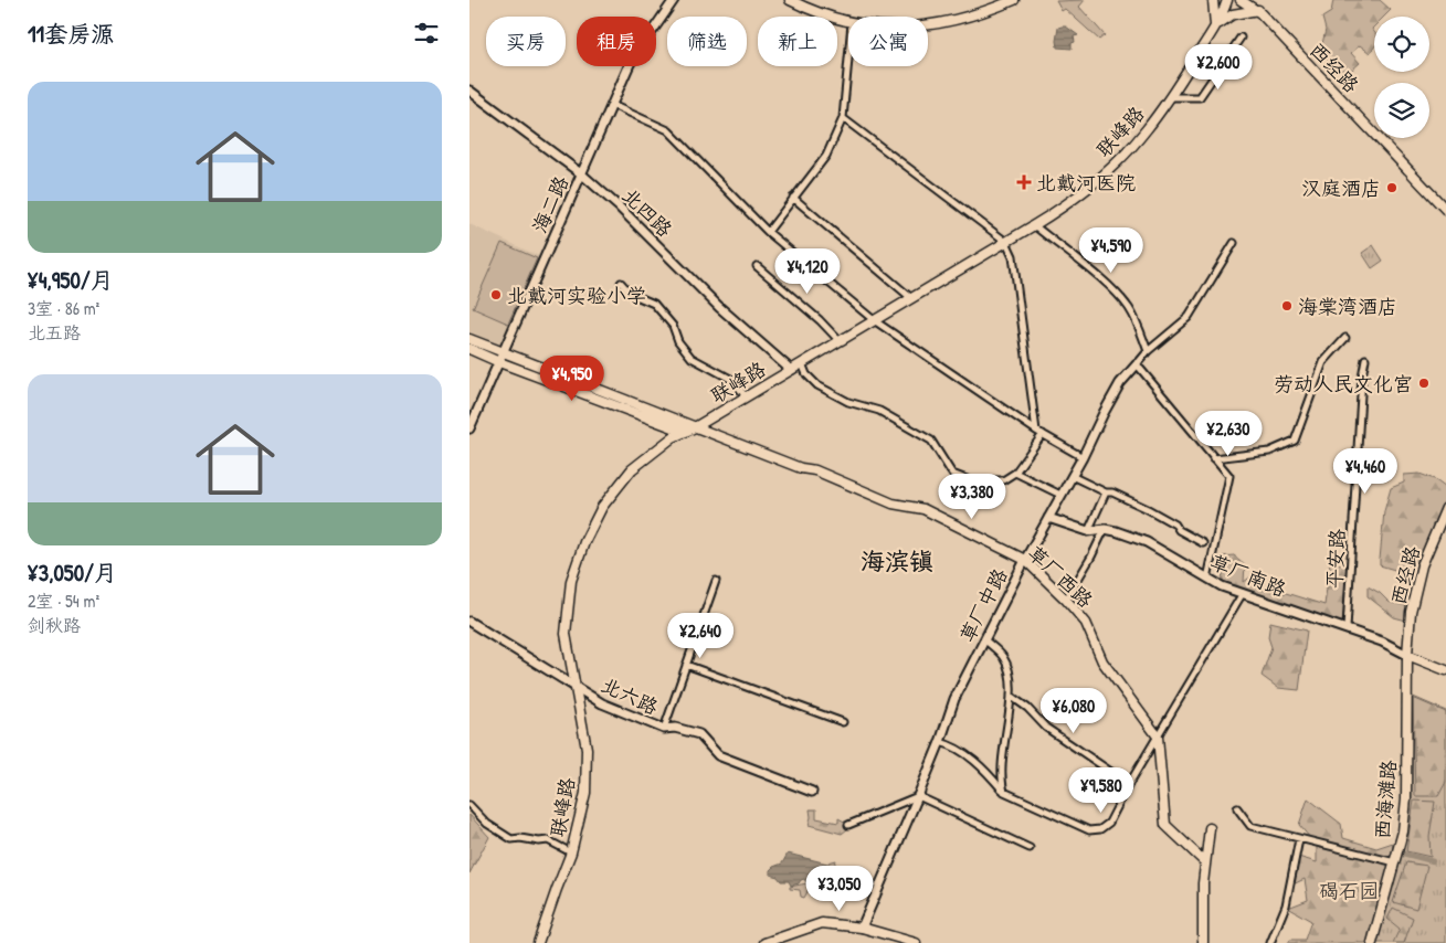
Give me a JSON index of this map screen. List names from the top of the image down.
{
  "streets": {
    "main road": [
      "西经路",
      "联峰路",
      "草厂西路",
      "西海滩路"
    ],
    "street": [
      "海二路",
      "北四路",
      "平安路",
      "草厂南路",
      "草厂中路",
      "北六路"
    ]
  },
  "crossings": [
    ["西经路", "草厂南路"],
    ["西经路", "西海滩路"],
    ["联峰路", "北四路"],
    ["联峰路", "草厂西路"],
    ["联峰路", "北六路"],
    ["海二路", "北四路"],
    ["海二路", "草厂西路"],
    ["平安路", "草厂南路"],
    ["草厂南路", "草厂中路"],
    ["草厂南路", "西海滩路"],
    ["草厂西路", "草厂中路"]
  ],
  "districts": ["海滨镇"],
  "parks": ["碣石园"],
  "places": {
    "health": ["北戴河医院"],
    "other": [
      "汉庭酒店",
      "北戴河实验小学",
      "海棠湾酒店",
      "劳动人民文化宫"
    ]
  },
  "page": {
    "heading": "11套房源",
    "chip": [
      "买房",
      "租房",
      "筛选",
      "新上",
      "公寓"
    ],
    "price": [
      "¥2,600",
      "¥4,590",
      "¥4,120",
      "¥4,950",
      "¥2,630",
      "¥4,460",
      "¥3,380",
      "¥2,640",
      "¥6,080",
      "¥9,580",
      "¥3,050"
    ],
    "list": [
      {
        "name": "¥4,950/月",
        "note": "3室 · 86 m² · 北五路"
      },
      {
        "name": "¥3,050/月",
        "note": "2室 · 54 m² · 剑秋路"
      }
    ]
  }
}
